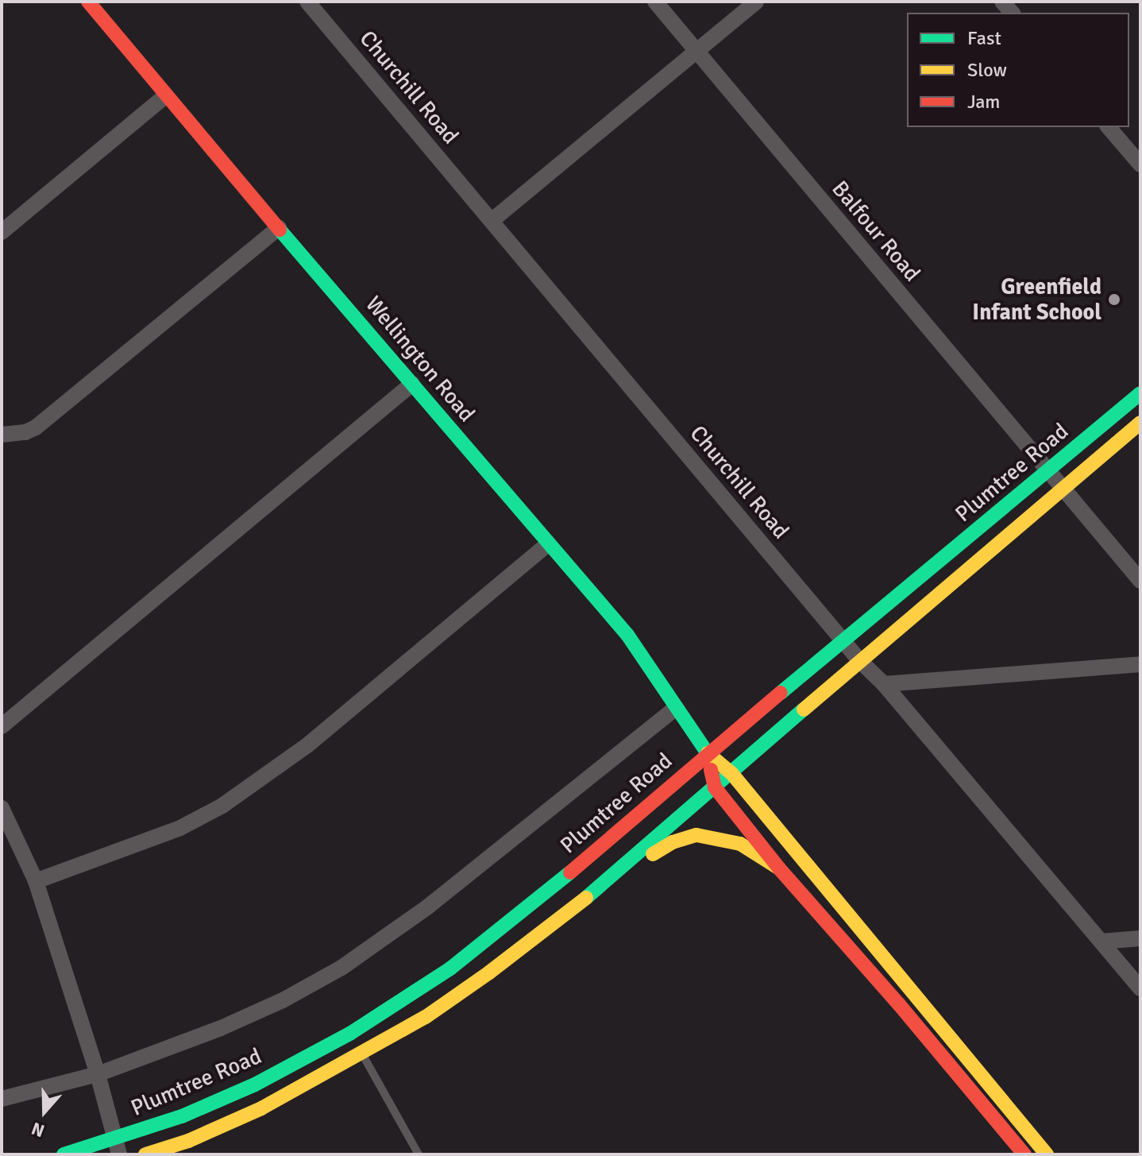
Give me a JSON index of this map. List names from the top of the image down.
{
  "streets": {
    "main road": ["Wellington Road", "Plumtree Road"],
    "street": ["Churchill Road", "Balfour Road"]
  },
  "crossings": [
    ["Churchill Road", "Plumtree Road"],
    ["Balfour Road", "Plumtree Road"],
    ["Wellington Road", "Plumtree Road"]
  ],
  "places": ["Greenfield Infant School"],
  "legend": ["Fast", "Slow", "Jam"],
  "north": "bottom"
}
